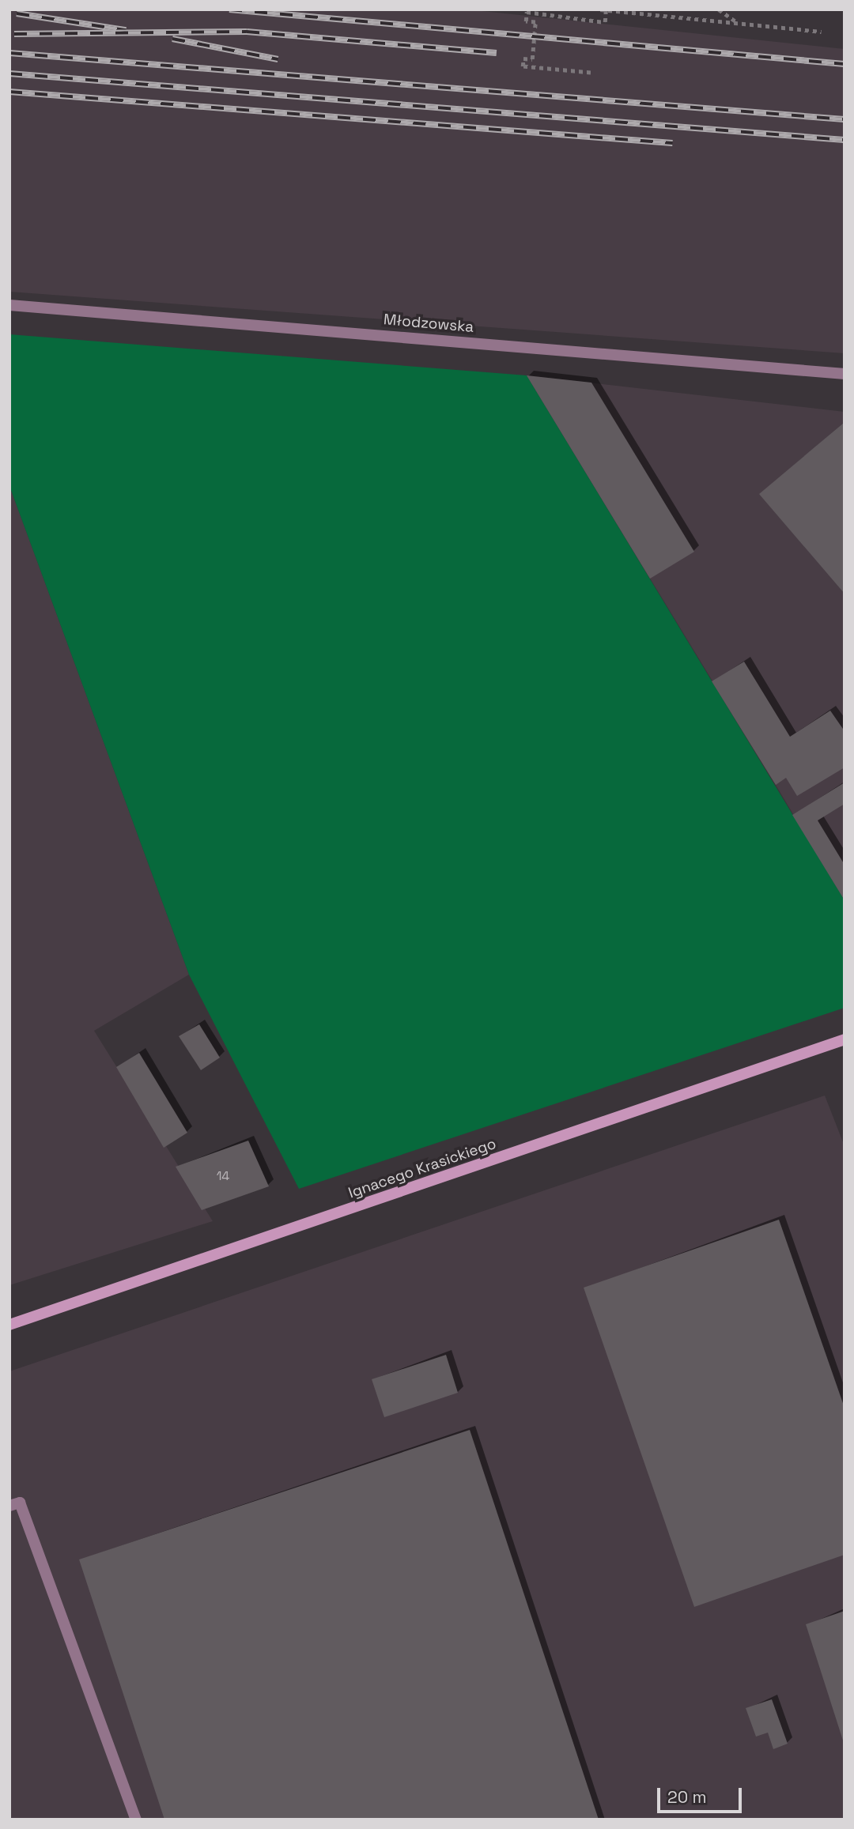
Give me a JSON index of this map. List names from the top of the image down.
{
  "streets": {
    "street": ["Młodzowska", "Ignacego Krasickiego"]
  },
  "house_numbers": ["14"],
  "scale_bar": "20 m"
}
